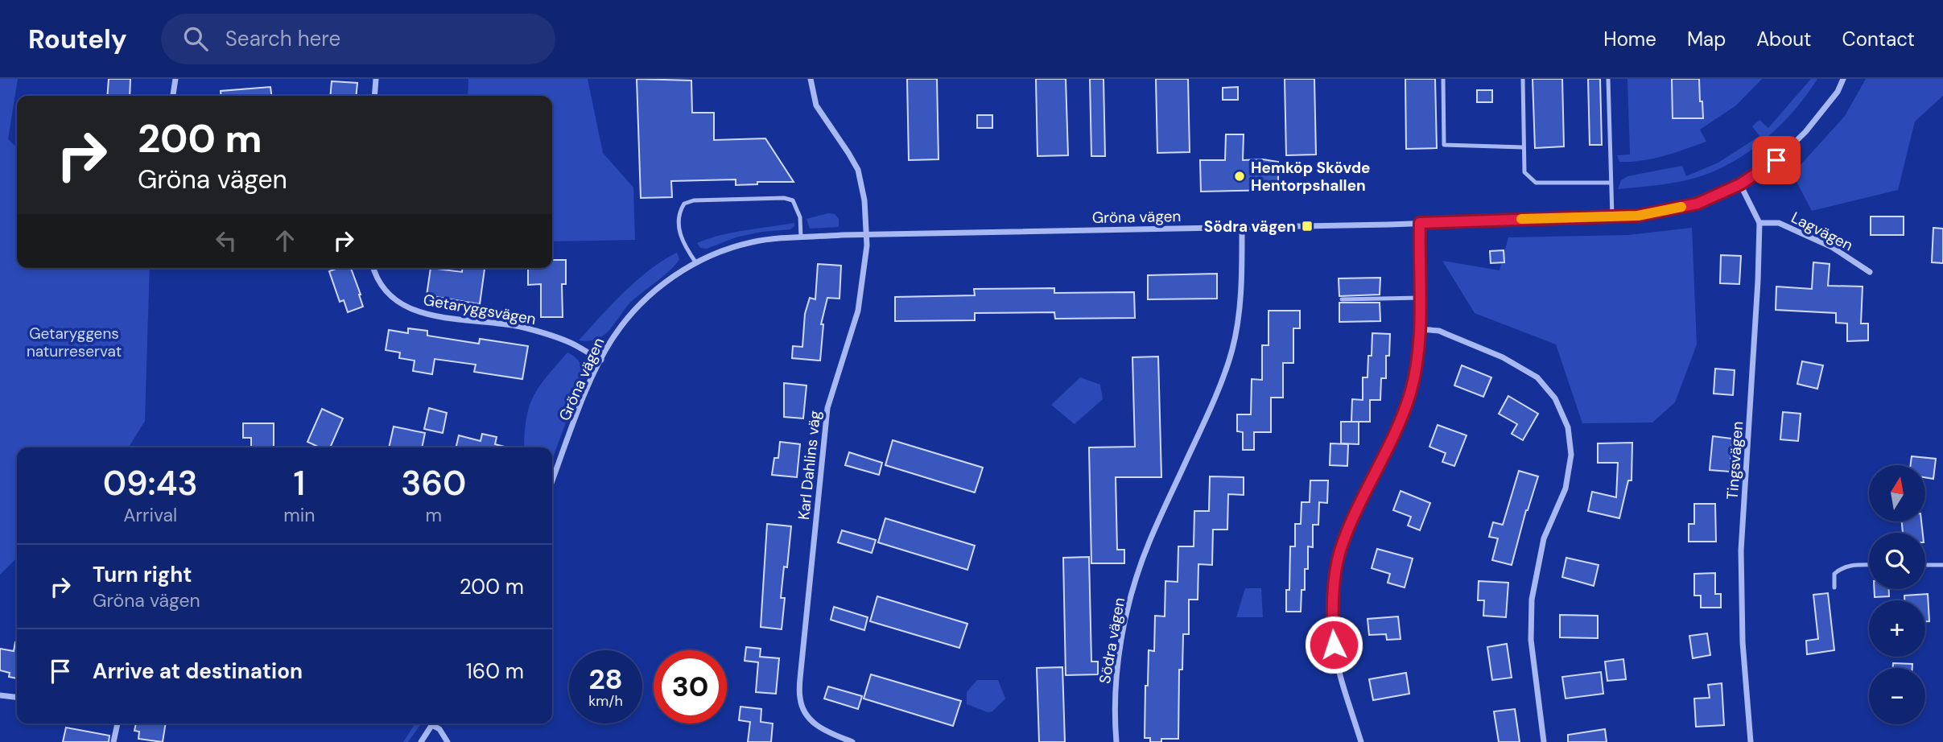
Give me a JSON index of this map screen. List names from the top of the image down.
{
  "streets": {
    "street": [
      "Gröna vägen",
      "Lagvägen",
      "Getaryggsvägen",
      "Tingsvägen",
      "Karl Dahlins väg",
      "Södra vägen"
    ]
  },
  "crossings": [
    ["Gröna vägen", "Getaryggsvägen"],
    ["Gröna vägen", "Tingsvägen"],
    ["Gröna vägen", "Karl Dahlins väg"],
    ["Gröna vägen", "Södra vägen"],
    ["Lagvägen", "Tingsvägen"]
  ],
  "parks": ["Getaryggens naturreservat"],
  "places": {
    "other": ["Hemköp Skövde Hentorpshallen"],
    "transit": ["Södra vägen"]
  },
  "north": "top",
  "page": {
    "header": "Routely",
    "search": "Search here",
    "nav": [
      "Home",
      "Map",
      "About",
      "Contact"
    ],
    "turn": ["200 m", "Gröna vägen"],
    "eta": [
      "09:43",
      "Arrival",
      "1",
      "min",
      "360",
      "m"
    ],
    "map_buttons": ["+", "−"],
    "list": [
      {
        "name": "Turn right",
        "note": "Gröna vägen",
        "value": "200 m"
      },
      {
        "name": "Arrive at destination",
        "value": "160 m"
      }
    ],
    "speed": "28 km/h",
    "limit": "30"
  }
}
